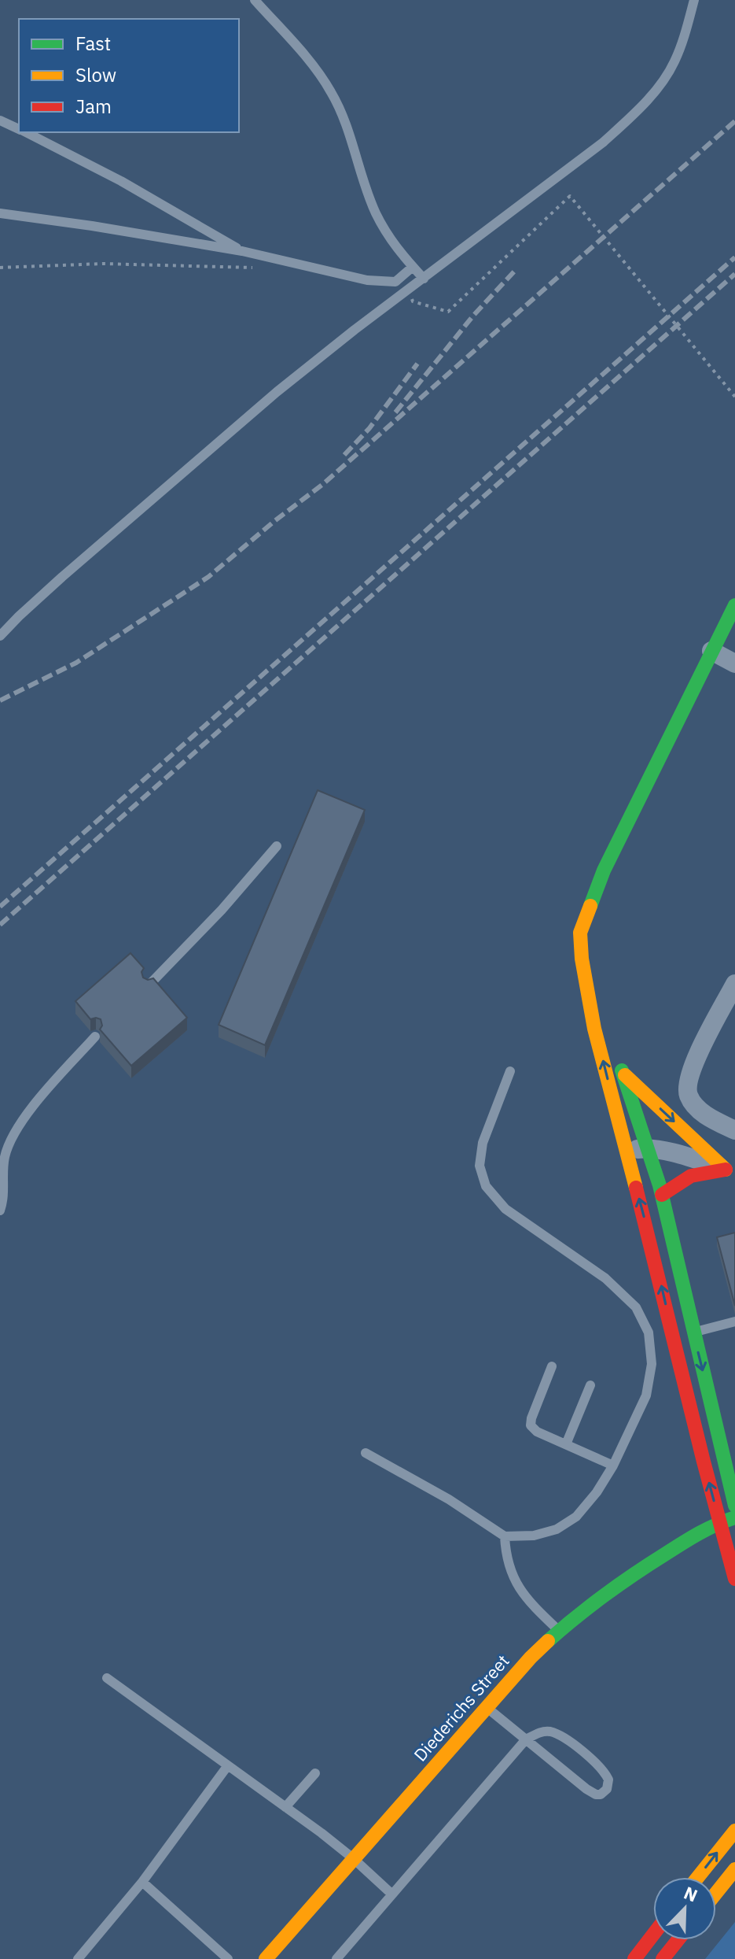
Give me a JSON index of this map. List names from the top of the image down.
{
  "streets": {
    "main road": ["Diederichs Street"]
  },
  "legend": ["Fast", "Slow", "Jam"],
  "north": "top right"
}
